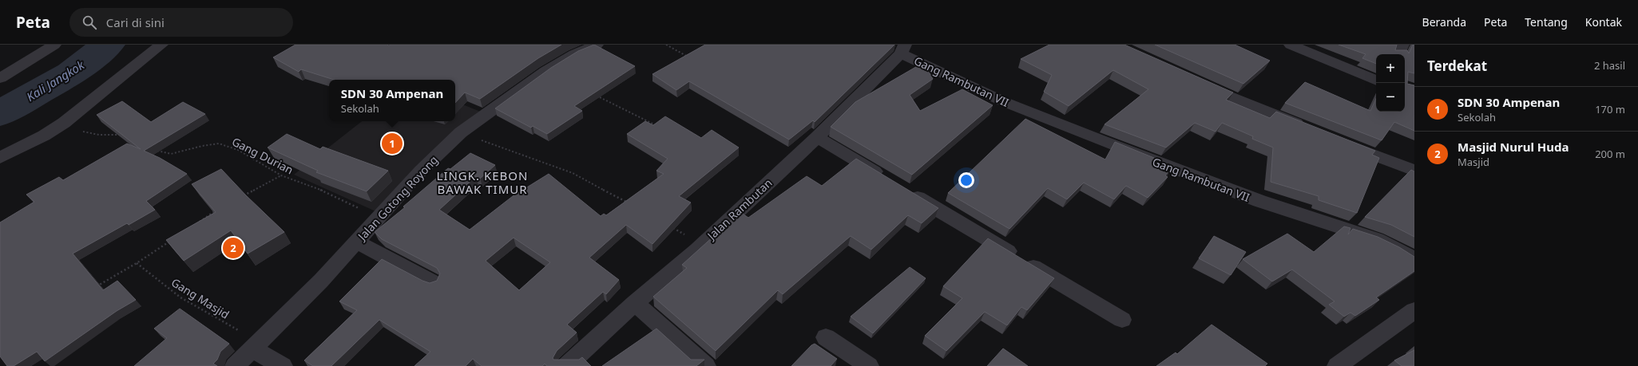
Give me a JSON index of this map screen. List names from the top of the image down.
{
  "streets": {
    "street": ["Gang Rambutan VII", "Jalan Gotong Royong", "Jalan Rambutan"],
    "path": ["Gang Durian", "Gang Masjid"]
  },
  "crossings": [
    ["Gang Rambutan VII", "Jalan Rambutan"],
    ["Gang Durian", "Jalan Gotong Royong"],
    ["Jalan Gotong Royong", "Gang Masjid"]
  ],
  "districts": ["LINGK. KEBON BAWAK TIMUR"],
  "water": ["Kali Jangkok"],
  "page": {
    "header": "Peta",
    "search": "Cari di sini",
    "nav": [
      "Beranda",
      "Peta",
      "Tentang",
      "Kontak"
    ],
    "heading": ["Terdekat", "2 hasil"],
    "map_buttons": ["+", "−"],
    "popup": ["SDN 30 Ampenan", "Sekolah"],
    "list": [
      {
        "mark": "1",
        "name": "SDN 30 Ampenan",
        "note": "Sekolah",
        "value": "170 m"
      },
      {
        "mark": "2",
        "name": "Masjid Nurul Huda",
        "note": "Masjid",
        "value": "200 m"
      }
    ],
    "pins": ["1", "2"]
  }
}
